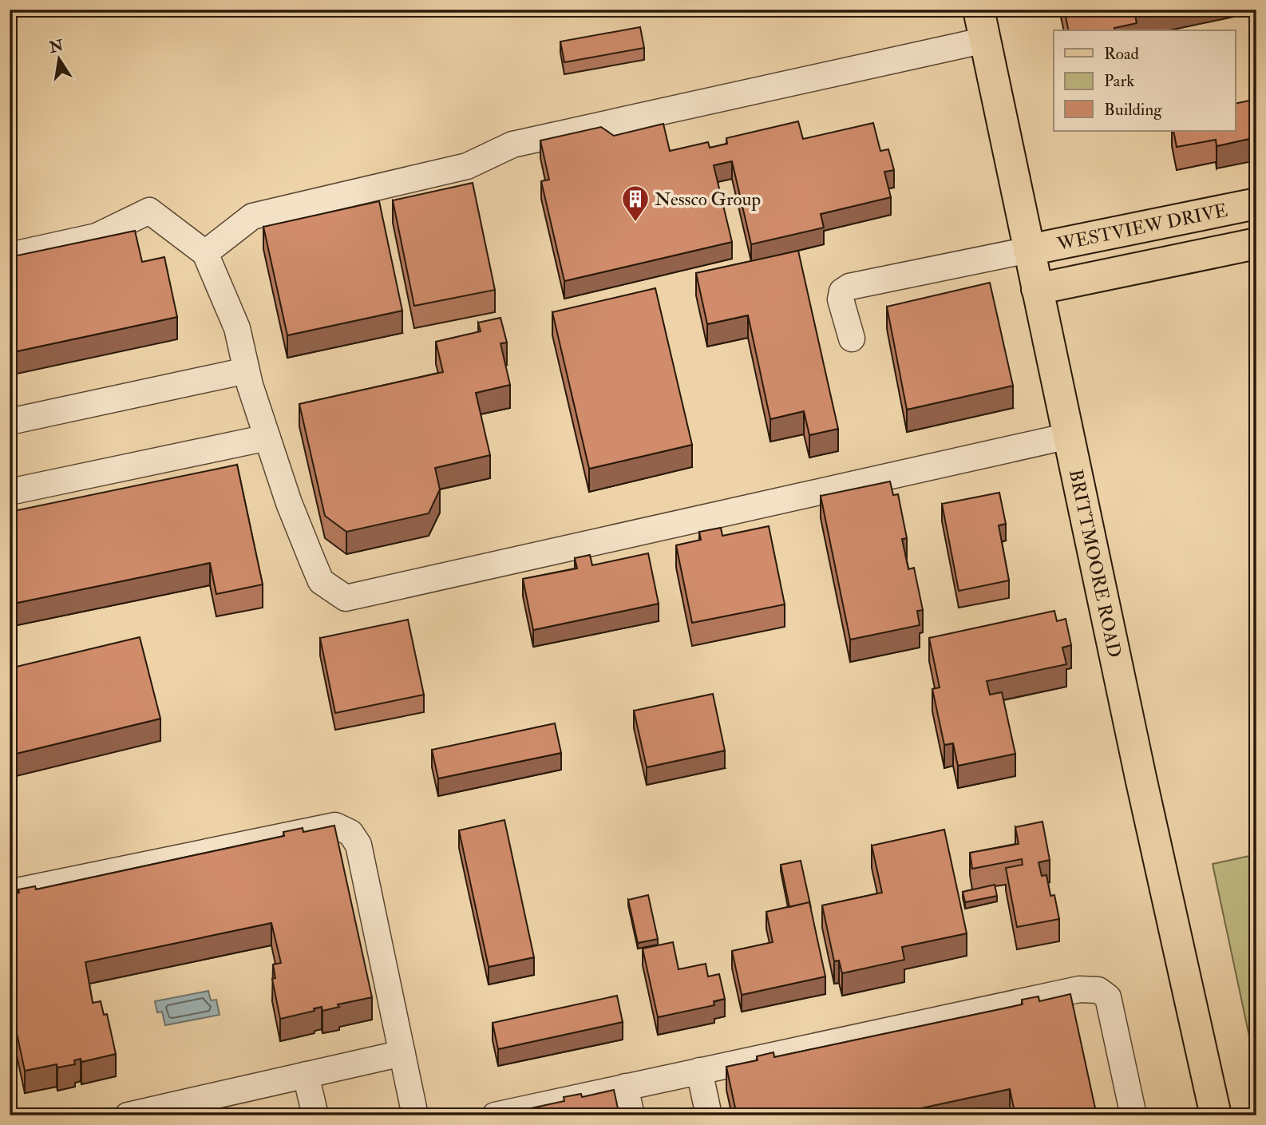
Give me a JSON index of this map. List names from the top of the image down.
{
  "streets": {
    "main road": ["WESTVIEW DRIVE", "BRITTMOORE ROAD"]
  },
  "crossings": [
    ["WESTVIEW DRIVE", "BRITTMOORE ROAD"]
  ],
  "places": {
    "building": ["Nessco Group"]
  },
  "legend": ["Road", "Park", "Building"],
  "north": "top"
}
